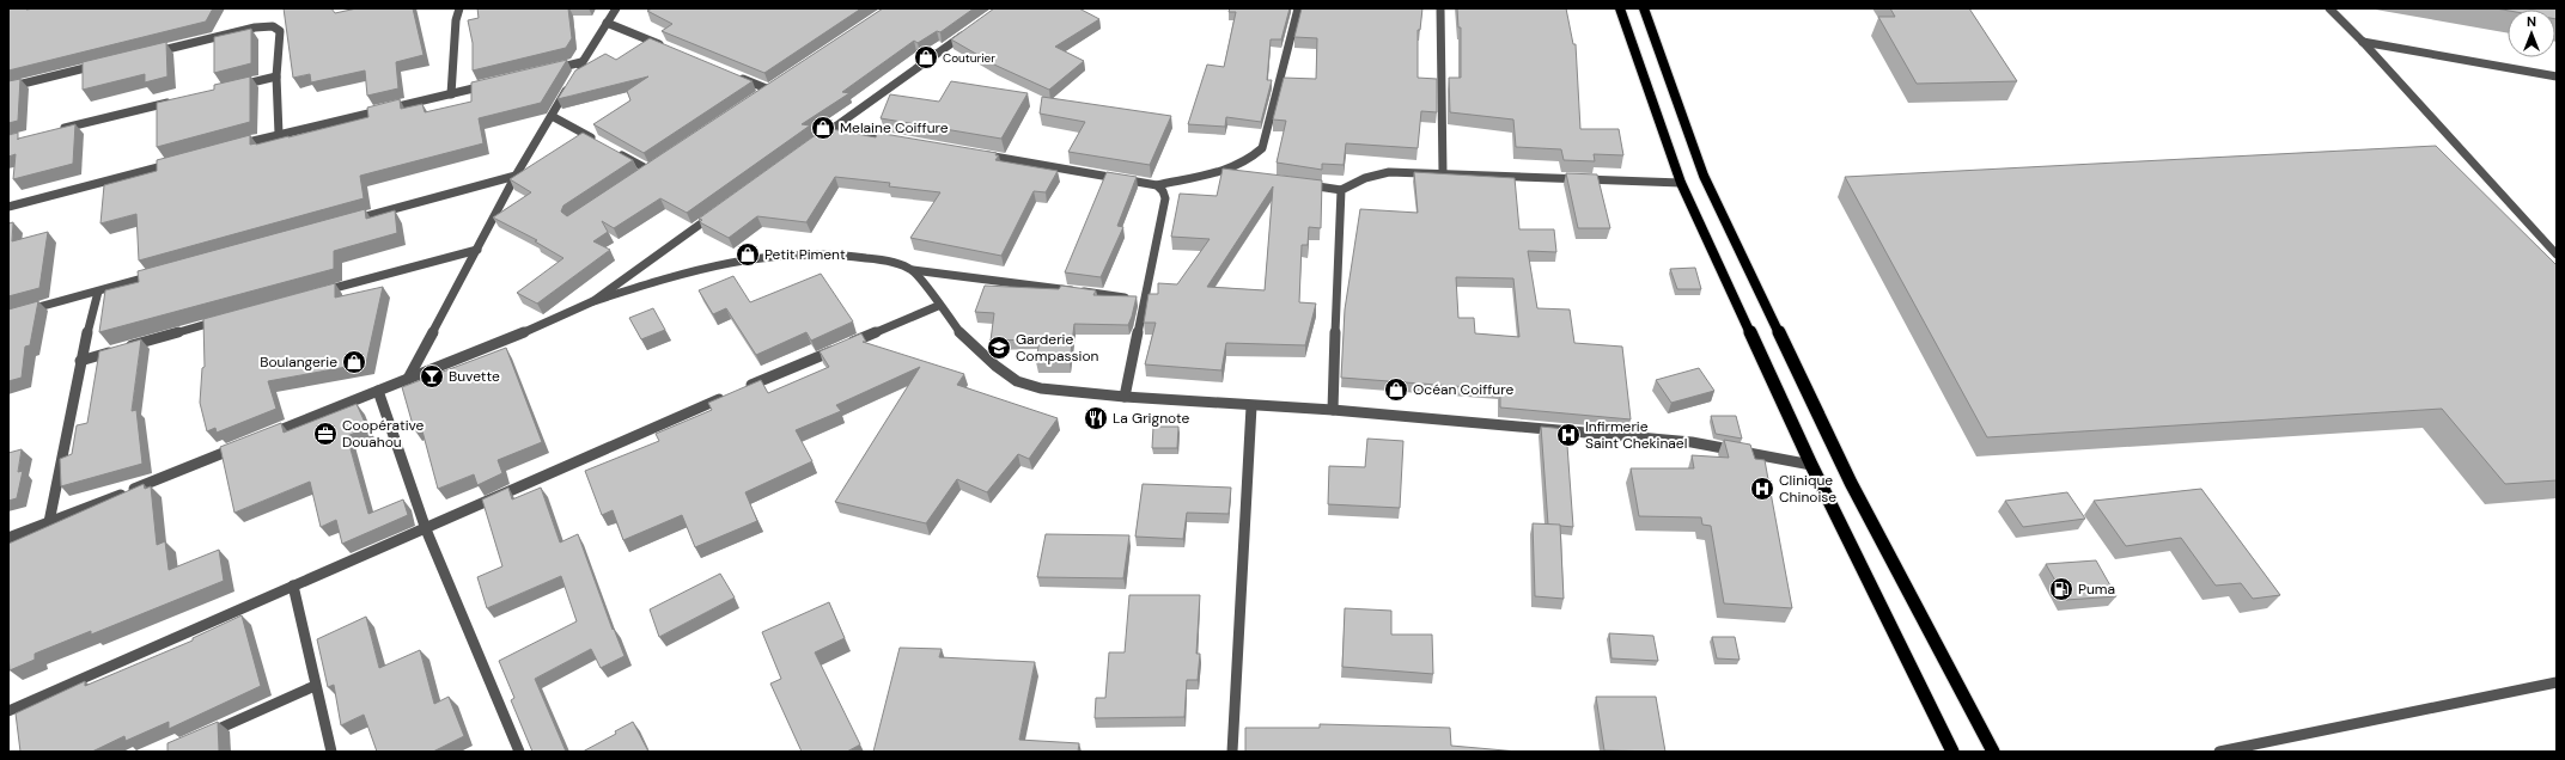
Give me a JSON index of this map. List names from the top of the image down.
{
  "places": {
    "shop": [
      "Couturier",
      "Melaine Coiffure",
      "Petit Piment",
      "Boulangerie",
      "Océan Coiffure"
    ],
    "school or university": ["Garderie Compassion"],
    "bar": ["Buvette"],
    "restaurant": ["La Grignote"],
    "office": ["Coopérative Douahou"],
    "hospital": ["Infirmerie Saint Chekinael", "Clinique Chinoise"],
    "fuel station": ["Puma"]
  },
  "north": "top"
}
